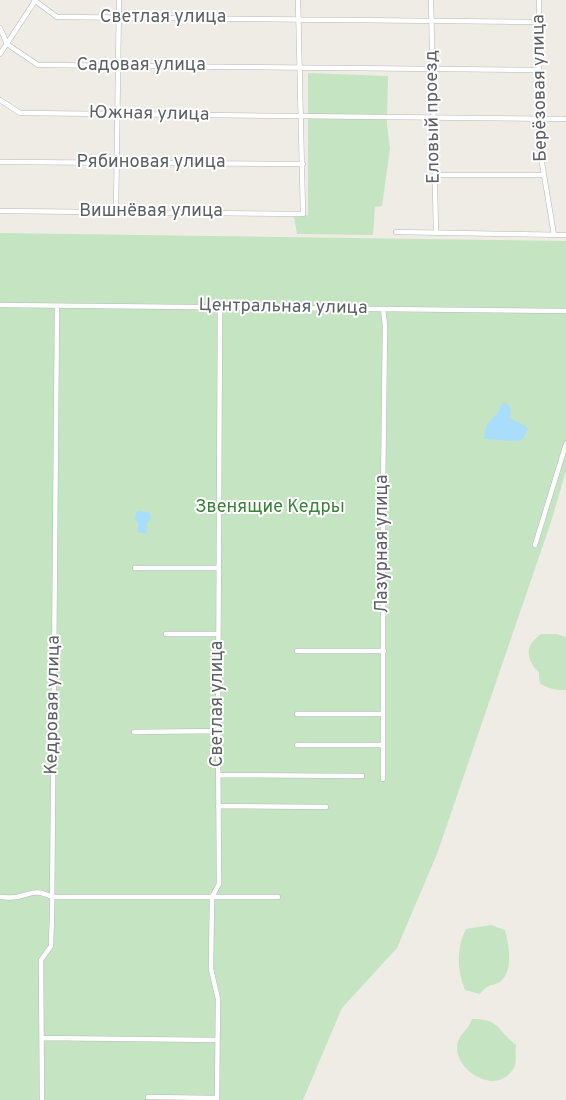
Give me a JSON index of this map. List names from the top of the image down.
{
  "streets": {
    "street": [
      "Светлая улица",
      "Садовая улица",
      "Берёзовая улица",
      "Южная улица",
      "Еловый проезд",
      "Рябиновая улица",
      "Вишнёвая улица",
      "Центральная улица",
      "Лазурная улица",
      "Кедровая улица"
    ]
  },
  "crossings": [
    ["Светлая улица", "Берёзовая улица"],
    ["Светлая улица", "Еловый проезд"],
    ["Светлая улица", "Центральная улица"],
    ["Садовая улица", "Берёзовая улица"],
    ["Садовая улица", "Еловый проезд"],
    ["Берёзовая улица", "Южная улица"],
    ["Южная улица", "Еловый проезд"],
    ["Рябиновая улица", "Вишнёвая улица"],
    ["Центральная улица", "Лазурная улица"],
    ["Центральная улица", "Кедровая улица"]
  ],
  "parks": ["Звенящие Кедры"]
}
